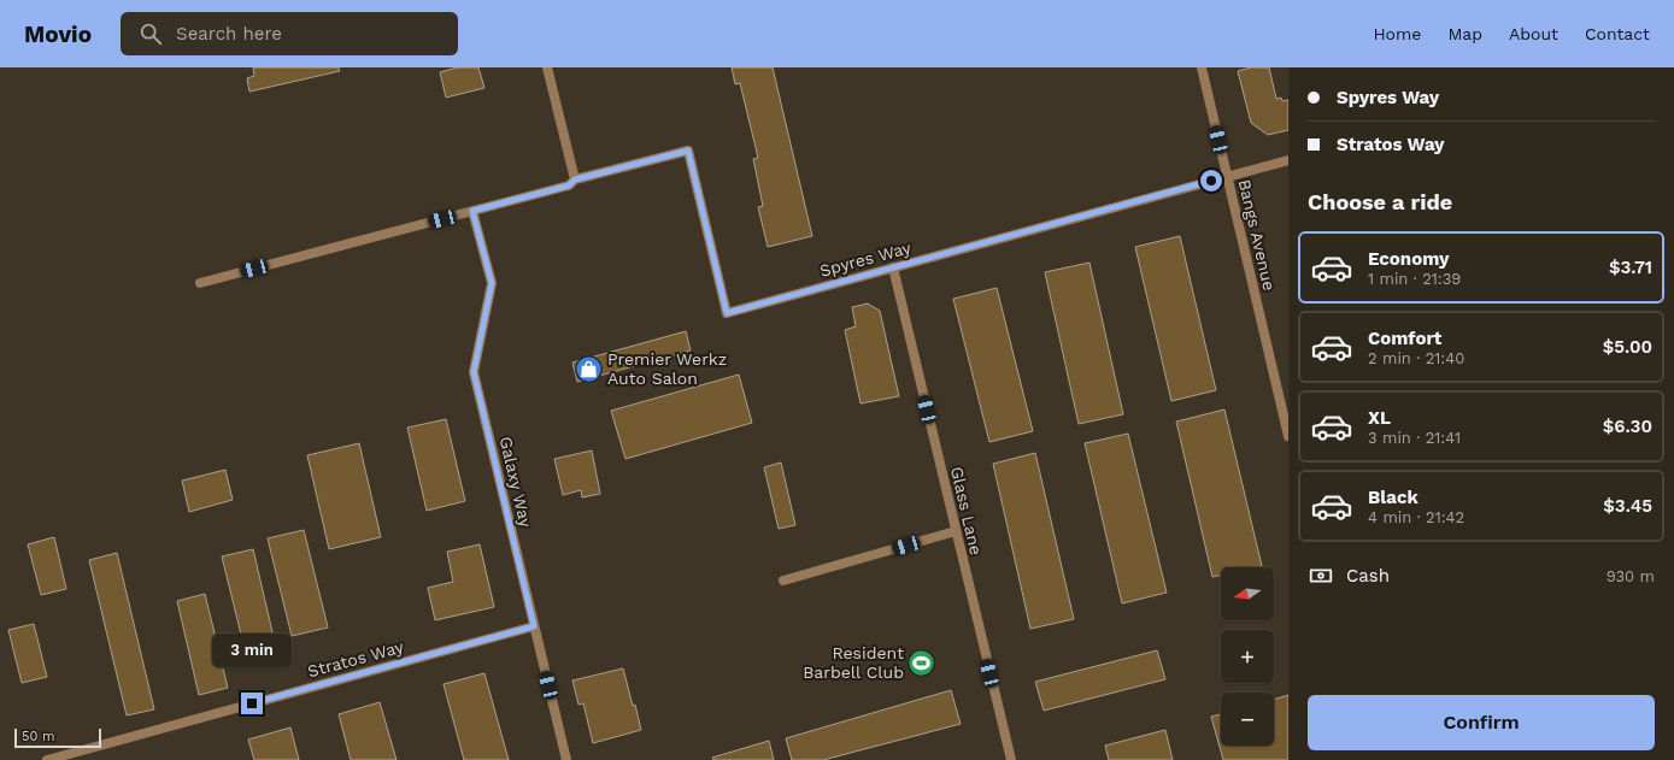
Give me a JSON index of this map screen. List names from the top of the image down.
{
  "streets": {
    "street": [
      "Bangs Avenue",
      "Spyres Way",
      "Galaxy Way",
      "Glass Lane",
      "Stratos Way"
    ]
  },
  "crossings": [
    ["Bangs Avenue", "Spyres Way"],
    ["Spyres Way", "Glass Lane"],
    ["Galaxy Way", "Stratos Way"]
  ],
  "places": {
    "shop": ["Premier Werkz Auto Salon"],
    "sports": ["Resident Barbell Club"]
  },
  "scale_bar": "50 m",
  "north": "left",
  "page": {
    "header": "Movio",
    "search": "Search here",
    "nav": [
      "Home",
      "Map",
      "About",
      "Contact"
    ],
    "banner": ["Spyres Way", "Stratos Way"],
    "heading": "Choose a ride",
    "list": [
      {
        "name": "Economy",
        "note": "1 min · 21:39",
        "value": "$3.71"
      },
      {
        "name": "Comfort",
        "note": "2 min · 21:40",
        "value": "$5.00"
      },
      {
        "name": "XL",
        "note": "3 min · 21:41",
        "value": "$6.30"
      },
      {
        "name": "Black",
        "note": "4 min · 21:42",
        "value": "$3.45"
      }
    ],
    "pay": ["Cash", "930 m"],
    "map_buttons": ["+", "−"],
    "bubble": "3 min",
    "buttons": "Confirm",
    "scale": "50 m"
  }
}
